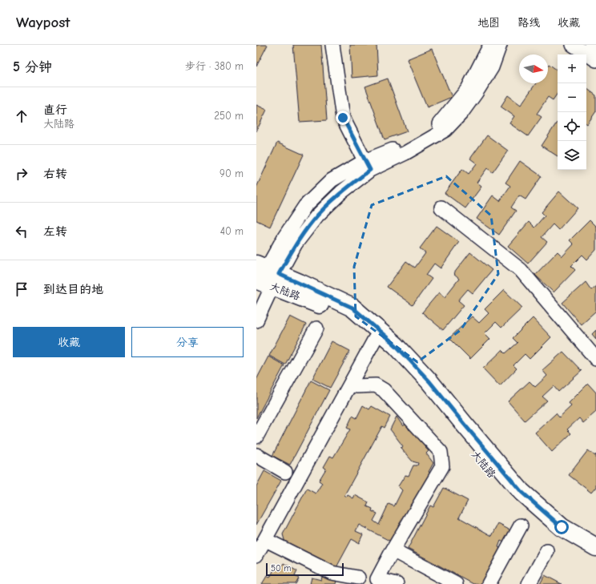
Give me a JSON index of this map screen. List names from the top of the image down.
{
  "streets": {
    "main road": ["大陆路"]
  },
  "scale_bar": "50 m",
  "north": "right",
  "page": {
    "header": "Waypost",
    "nav": ["地图", "路线", "收藏"],
    "heading": ["5 分钟", "步行 · 380 m"],
    "map_buttons": ["+", "−"],
    "list": [
      ["直行", "大陆路", "250 m"],
      ["右转", "90 m"],
      ["左转", "40 m"],
      "到达目的地"
    ],
    "buttons": ["收藏", "分享"],
    "scale": "50 m"
  }
}
